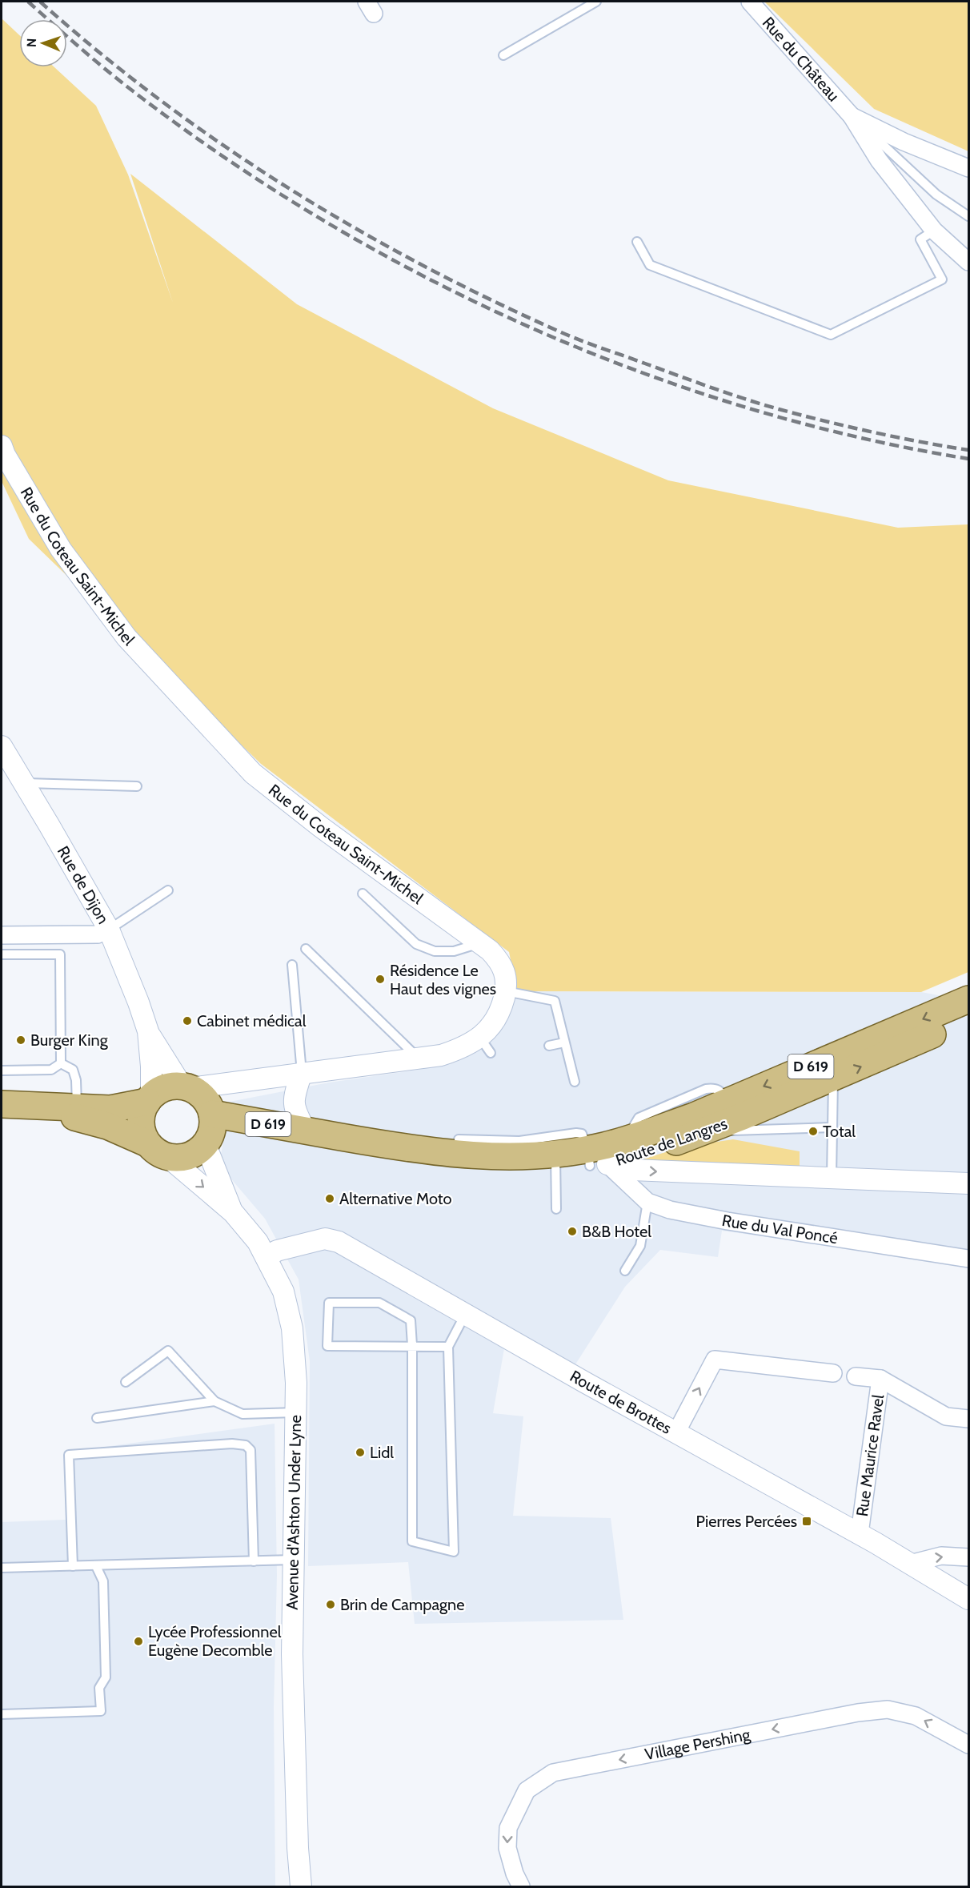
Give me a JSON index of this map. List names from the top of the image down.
{
  "streets": {
    "main road": ["D 619", "Route de Langres"],
    "street": [
      "Rue du Château",
      "Rue du Coteau Saint-Michel",
      "Rue de Dijon",
      "Rue du Val Poncé",
      "Route de Brottes",
      "Rue Maurice Ravel",
      "Avenue d'Ashton Under Lyne",
      "Village Pershing"
    ]
  },
  "crossings": [
    ["Rue du Coteau Saint-Michel", "Rue de Dijon"],
    ["Rue du Coteau Saint-Michel", "Route de Langres"],
    ["Rue du Coteau Saint-Michel", "Avenue d'Ashton Under Lyne"],
    ["Rue de Dijon", "Route de Langres"],
    ["Rue de Dijon", "Avenue d'Ashton Under Lyne"],
    ["D 619", "Route de Langres"],
    ["Route de Langres", "Rue du Val Poncé"],
    ["Route de Langres", "Avenue d'Ashton Under Lyne"],
    ["Route de Brottes", "Rue Maurice Ravel"],
    ["Route de Brottes", "Avenue d'Ashton Under Lyne"]
  ],
  "one_way": ["Village Pershing"],
  "places": {
    "other": [
      "Résidence Le Haut des vignes",
      "Cabinet médical",
      "Burger King",
      "Total",
      "Alternative Moto",
      "B&B Hotel",
      "Lidl",
      "Brin de Campagne",
      "Lycée Professionnel Eugène Decomble"
    ],
    "transit": ["Pierres Percées"]
  },
  "north": "left"
}
